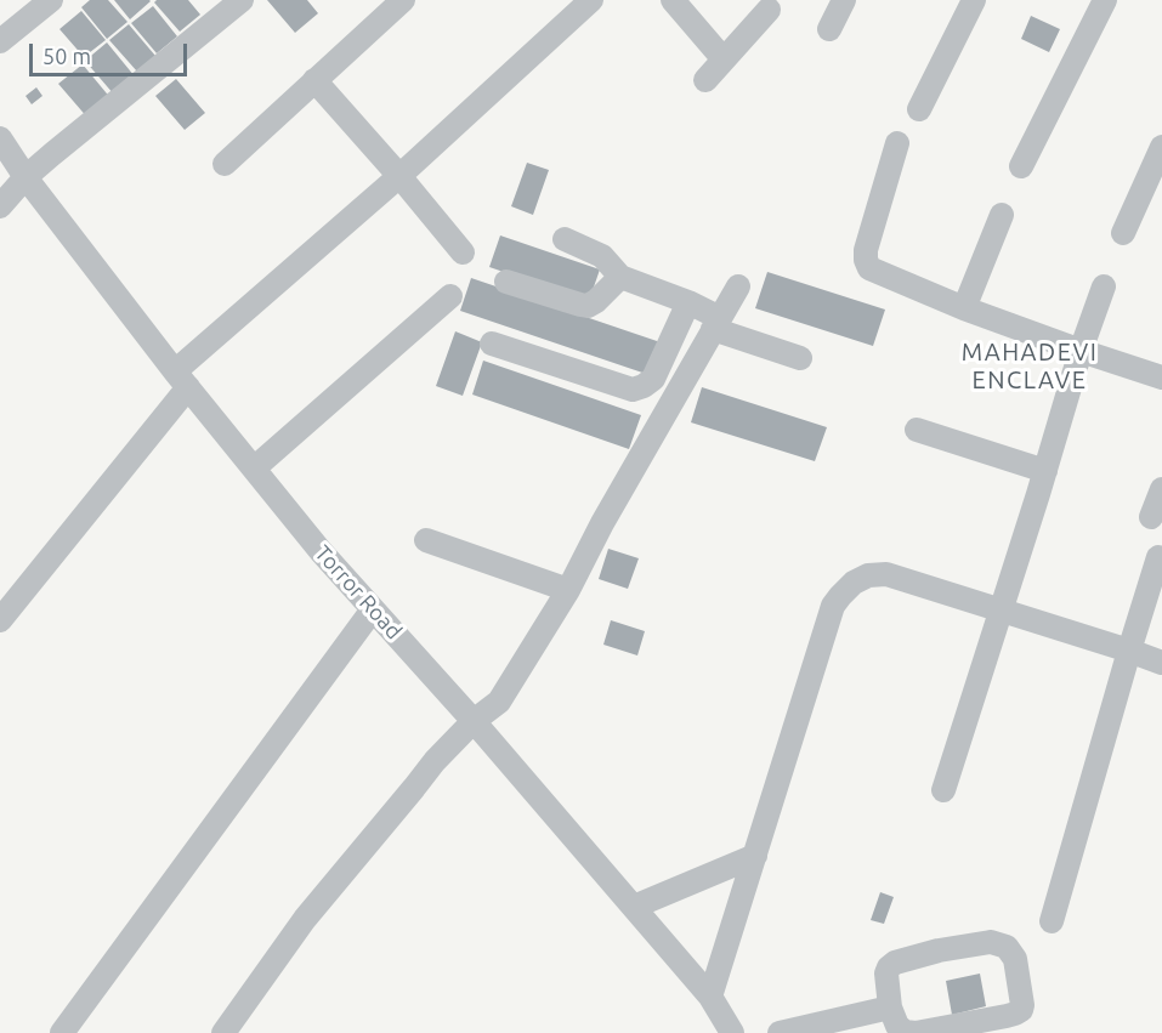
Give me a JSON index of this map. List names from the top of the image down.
{
  "streets": {
    "street": ["Torror Road"]
  },
  "districts": ["MAHADEVI ENCLAVE"],
  "scale_bar": "50 m"
}
